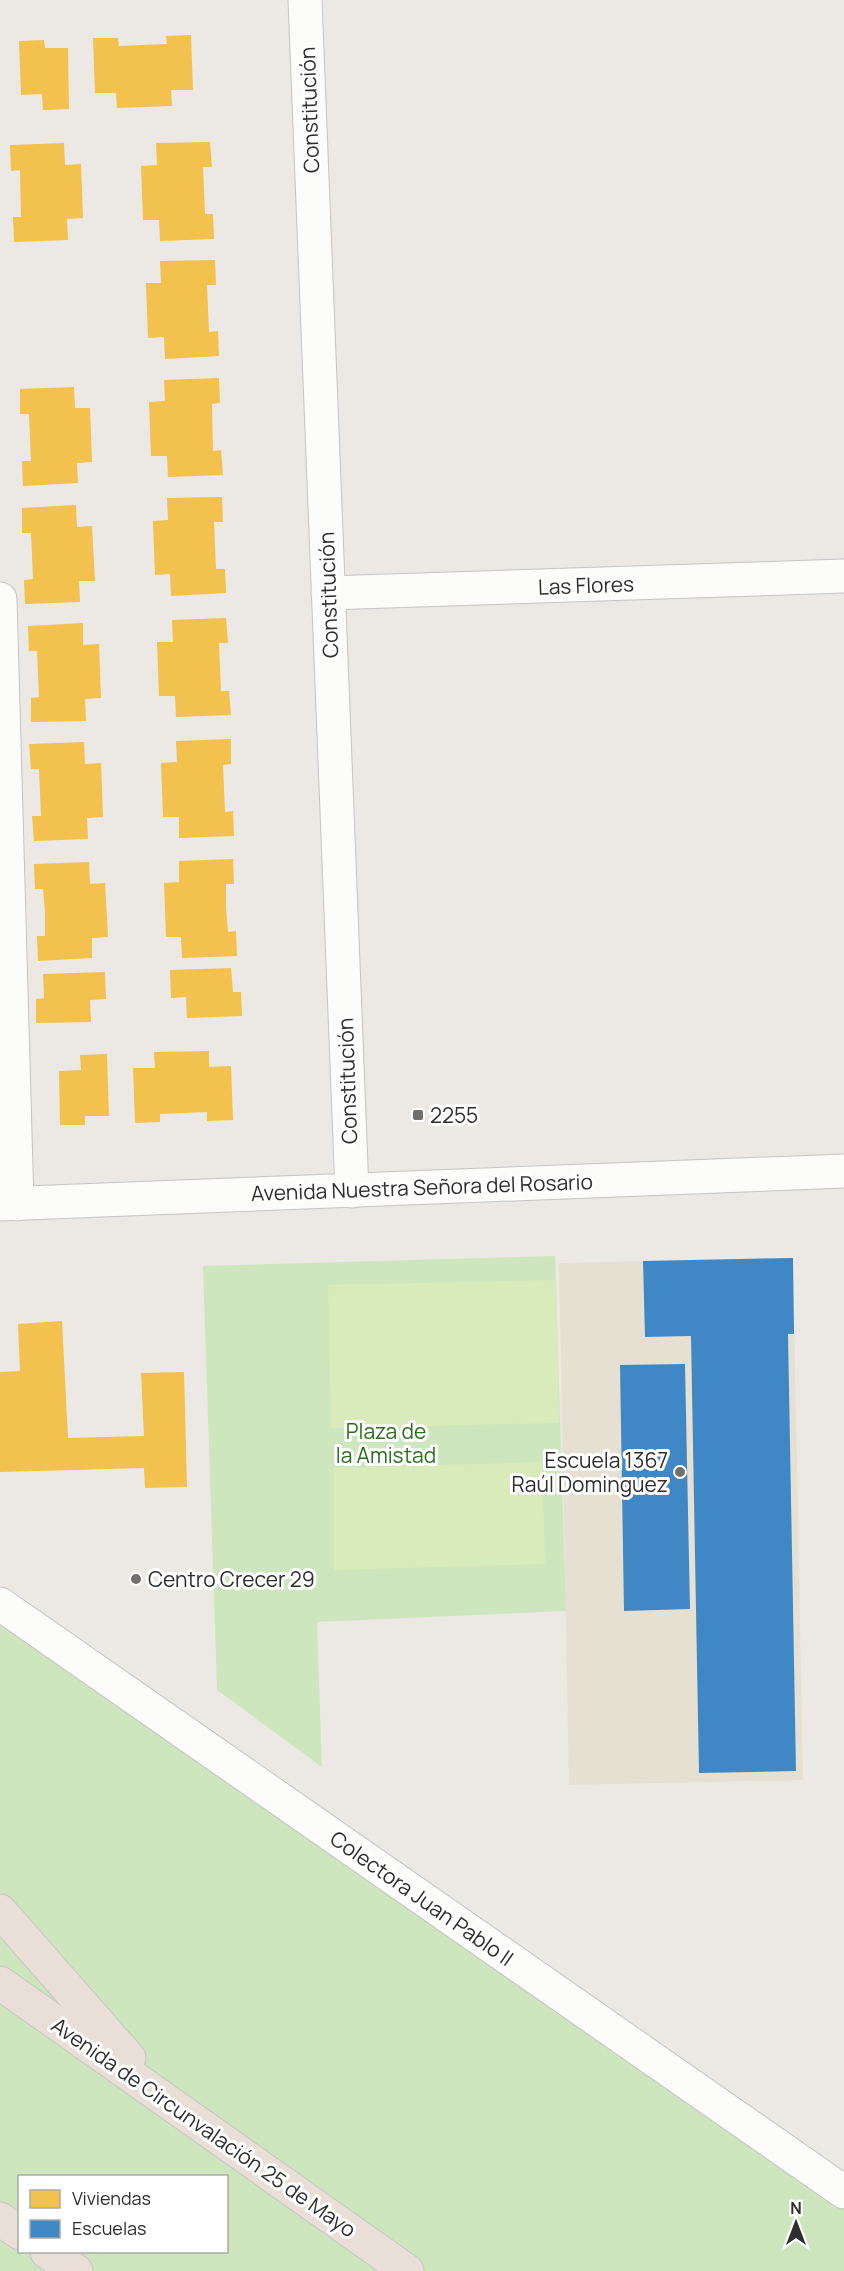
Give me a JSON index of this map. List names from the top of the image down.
{
  "streets": {
    "highway": ["Avenida de Circunvalación 25 de Mayo"],
    "street": [
      "Constitución",
      "Las Flores",
      "Avenida Nuestra Señora del Rosario",
      "Colectora Juan Pablo II"
    ]
  },
  "crossings": [
    ["Constitución", "Las Flores"],
    ["Constitución", "Avenida Nuestra Señora del Rosario"]
  ],
  "parks": ["Plaza de la Amistad"],
  "places": {
    "transit": ["2255"],
    "other": ["Escuela 1367 Raúl Dominguez", "Centro Crecer 29"]
  },
  "legend": ["Viviendas", "Escuelas"],
  "north": "top"
}
